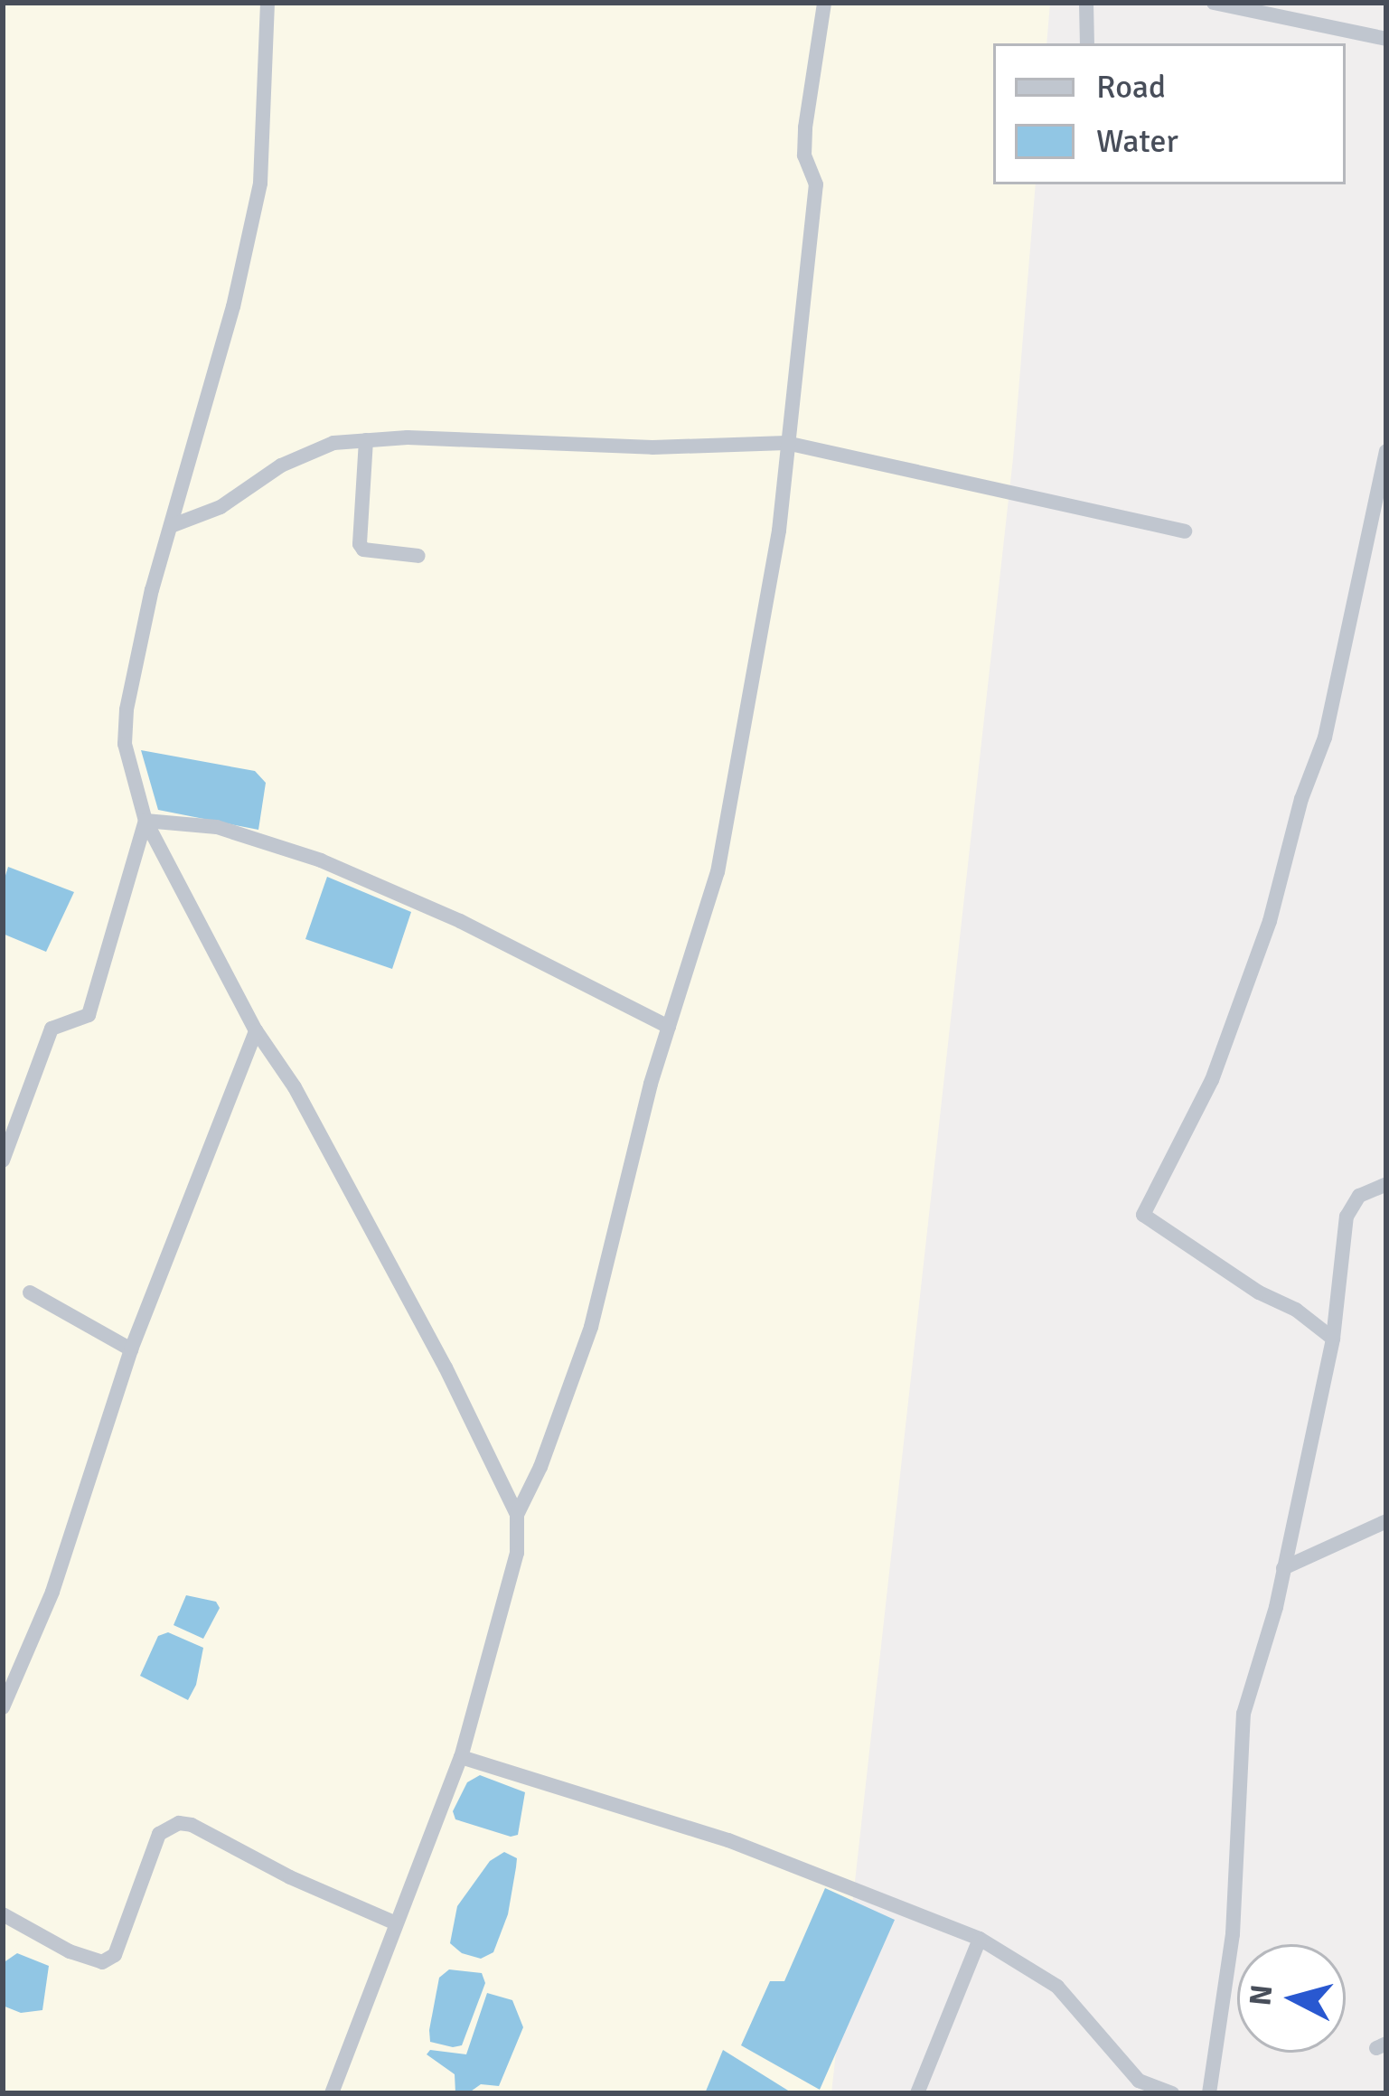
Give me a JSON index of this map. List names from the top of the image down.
{
  "legend": ["Road", "Water"],
  "north": "left"
}
